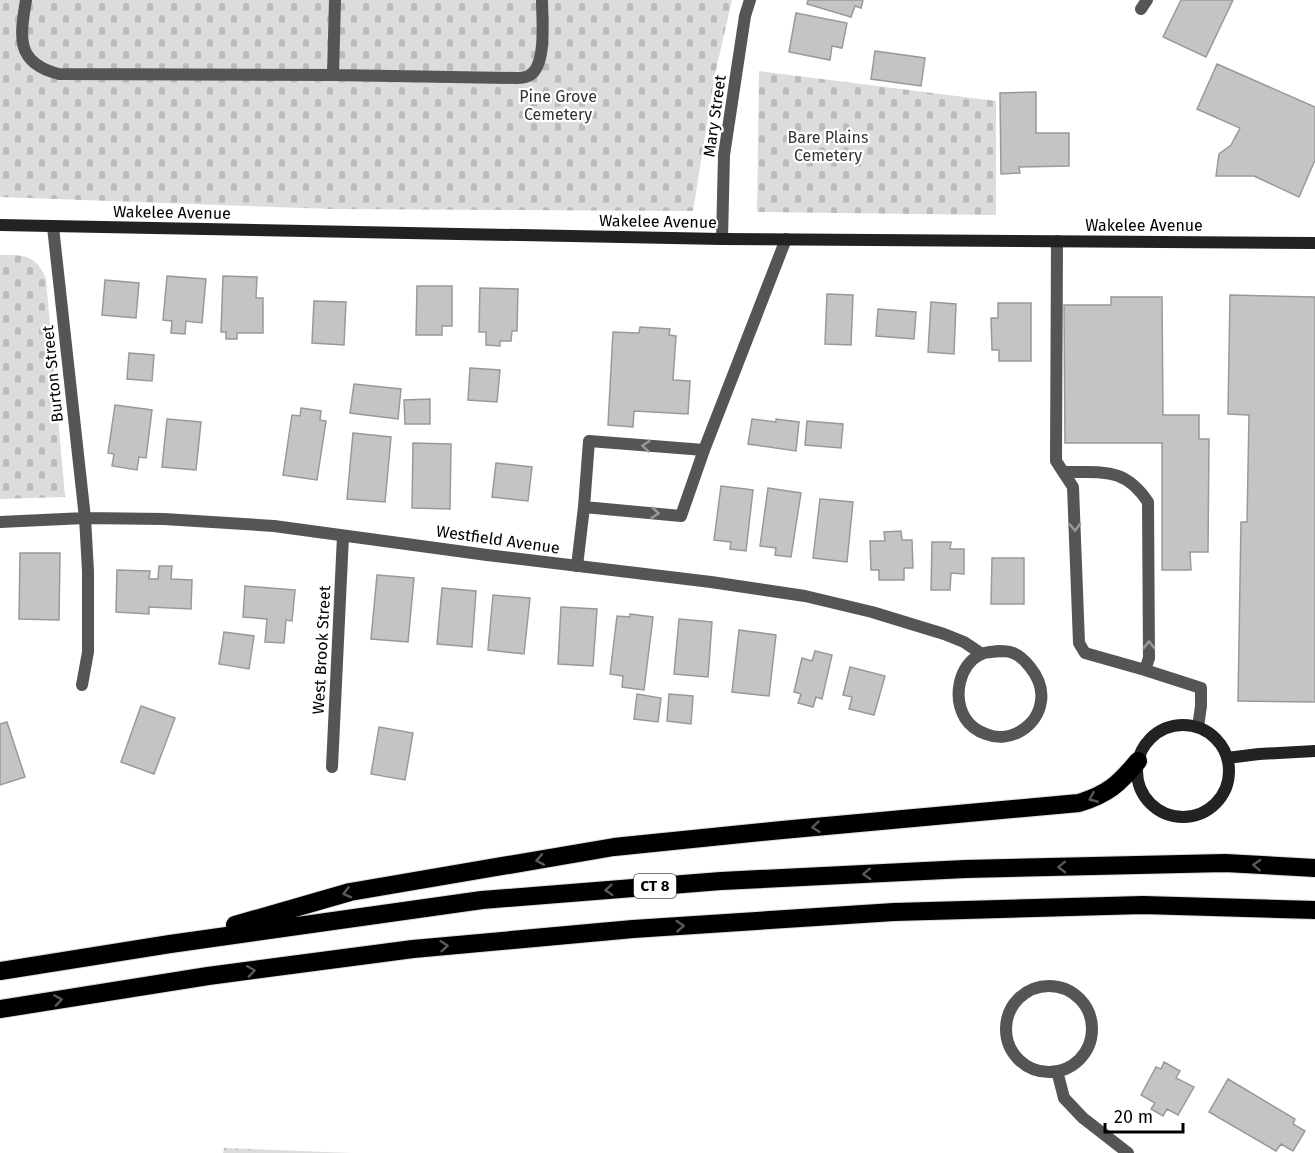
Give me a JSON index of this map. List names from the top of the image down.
{
  "streets": {
    "highway": ["CT 8"],
    "main road": ["Wakelee Avenue"],
    "street": [
      "Mary Street",
      "Burton Street",
      "Westfield Avenue",
      "West Brook Street"
    ]
  },
  "crossings": [
    ["Mary Street", "Wakelee Avenue"],
    ["Wakelee Avenue", "Burton Street"],
    ["Burton Street", "Westfield Avenue"],
    ["Westfield Avenue", "West Brook Street"]
  ],
  "parks": ["Pine Grove Cemetery", "Bare Plains Cemetery"],
  "scale_bar": "20 m"
}
